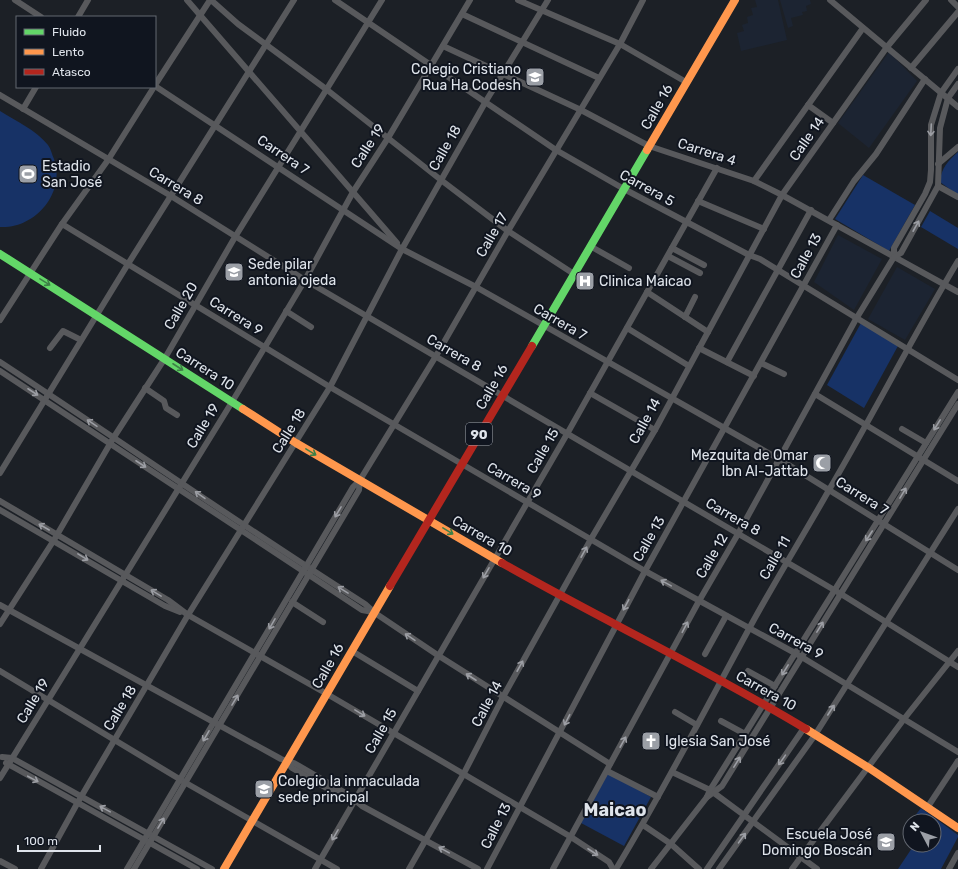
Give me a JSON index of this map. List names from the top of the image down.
{
  "streets": {
    "main road": ["Calle 16", "Carrera 10", "90"],
    "street": [
      "Calle 14",
      "Calle 19",
      "Calle 18",
      "Carrera 4",
      "Carrera 7",
      "Carrera 8",
      "Carrera 5",
      "Calle 17",
      "Calle 13",
      "Calle 20",
      "Carrera 9",
      "Calle 15",
      "Calle 12",
      "Calle 11"
    ]
  },
  "crossings": [
    ["Calle 16", "Carrera 4"],
    ["Calle 16", "Carrera 7"],
    ["Calle 16", "Carrera 8"],
    ["Calle 16", "Carrera 5"],
    ["Calle 16", "Carrera 9"],
    ["Calle 16", "Carrera 10"],
    ["Calle 14", "Carrera 4"],
    ["Calle 14", "Carrera 7"],
    ["Calle 14", "Carrera 8"],
    ["Calle 14", "Carrera 5"],
    ["Calle 14", "Carrera 9"],
    ["Calle 14", "Carrera 10"],
    ["Calle 19", "Carrera 4"],
    ["Calle 19", "Carrera 7"],
    ["Calle 19", "Carrera 8"],
    ["Calle 19", "Carrera 5"],
    ["Calle 19", "Carrera 9"],
    ["Calle 19", "Carrera 10"],
    ["Calle 18", "Carrera 4"],
    ["Calle 18", "Carrera 7"],
    ["Calle 18", "Carrera 8"],
    ["Calle 18", "Carrera 5"],
    ["Calle 18", "Carrera 9"],
    ["Calle 18", "Carrera 10"],
    ["Carrera 4", "Calle 17"],
    ["Carrera 4", "Calle 13"],
    ["Carrera 4", "Calle 15"],
    ["Carrera 4", "Calle 12"],
    ["Carrera 4", "Calle 11"],
    ["Carrera 7", "Calle 17"],
    ["Carrera 7", "Calle 13"],
    ["Carrera 7", "Calle 20"],
    ["Carrera 7", "Calle 15"],
    ["Carrera 7", "Calle 12"],
    ["Carrera 7", "Calle 11"],
    ["Carrera 8", "Calle 17"],
    ["Carrera 8", "Calle 13"],
    ["Carrera 8", "Calle 20"],
    ["Carrera 8", "Calle 15"],
    ["Carrera 8", "Calle 12"],
    ["Carrera 8", "Calle 11"],
    ["Carrera 5", "Calle 17"],
    ["Carrera 5", "Calle 13"],
    ["Carrera 5", "Calle 20"],
    ["Carrera 5", "Calle 15"],
    ["Carrera 5", "Calle 12"],
    ["Carrera 5", "Calle 11"],
    ["Calle 17", "Carrera 9"],
    ["Calle 17", "Carrera 10"],
    ["Calle 13", "Carrera 9"],
    ["Calle 13", "Carrera 10"],
    ["Calle 20", "Carrera 9"],
    ["Calle 20", "Carrera 10"],
    ["Carrera 9", "Calle 15"],
    ["Carrera 9", "Calle 12"],
    ["Carrera 9", "Calle 11"],
    ["Carrera 10", "Calle 15"],
    ["Carrera 10", "Calle 12"],
    ["Carrera 10", "Calle 11"]
  ],
  "districts": ["Maicao"],
  "places": {
    "school or university": [
      "Colegio Cristiano Rua Ha Codesh",
      "Sede pilar antonia ojeda",
      "Colegio la inmaculada sede principal",
      "Escuela José Domingo Boscán"
    ],
    "sports": ["Estadio San José"],
    "hospital": ["Clinica Maicao"],
    "mosque": ["Mezquita de Omar Ibn Al-Jattab"],
    "church": ["Iglesia San José"]
  },
  "legend": ["Fluido", "Lento", "Atasco"],
  "scale_bar": "100 m",
  "north": "top left"
}
